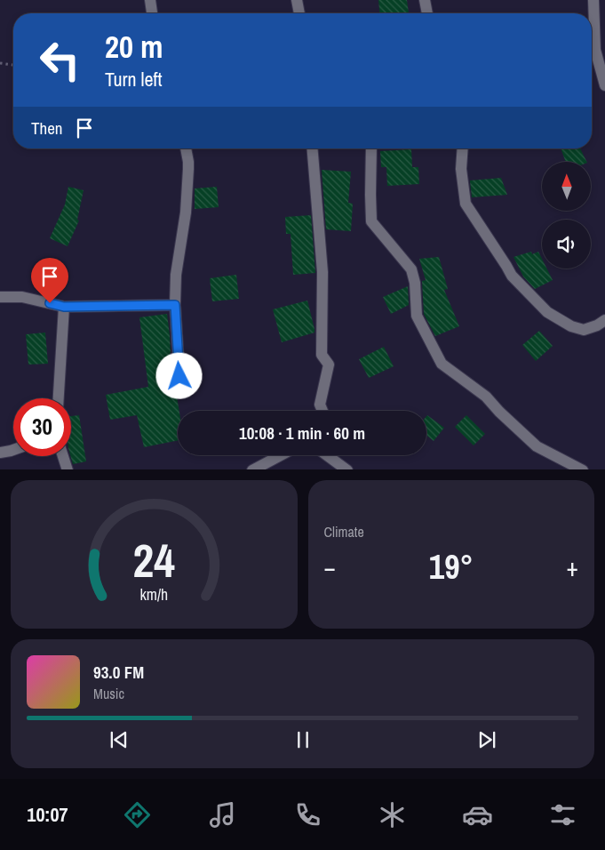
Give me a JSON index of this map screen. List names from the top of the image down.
{
  "north": "top",
  "page": {
    "turn": ["20 m", "Turn left"],
    "then": "Then",
    "limit": "30",
    "trip": "10:08 · 1 min · 60 m",
    "tile": "Climate",
    "heat": ["−", "19°", "+"],
    "song": ["93.0 FM", "Music"],
    "tabs": "10:07",
    "gauge": ["24", "km/h"]
  }
}
